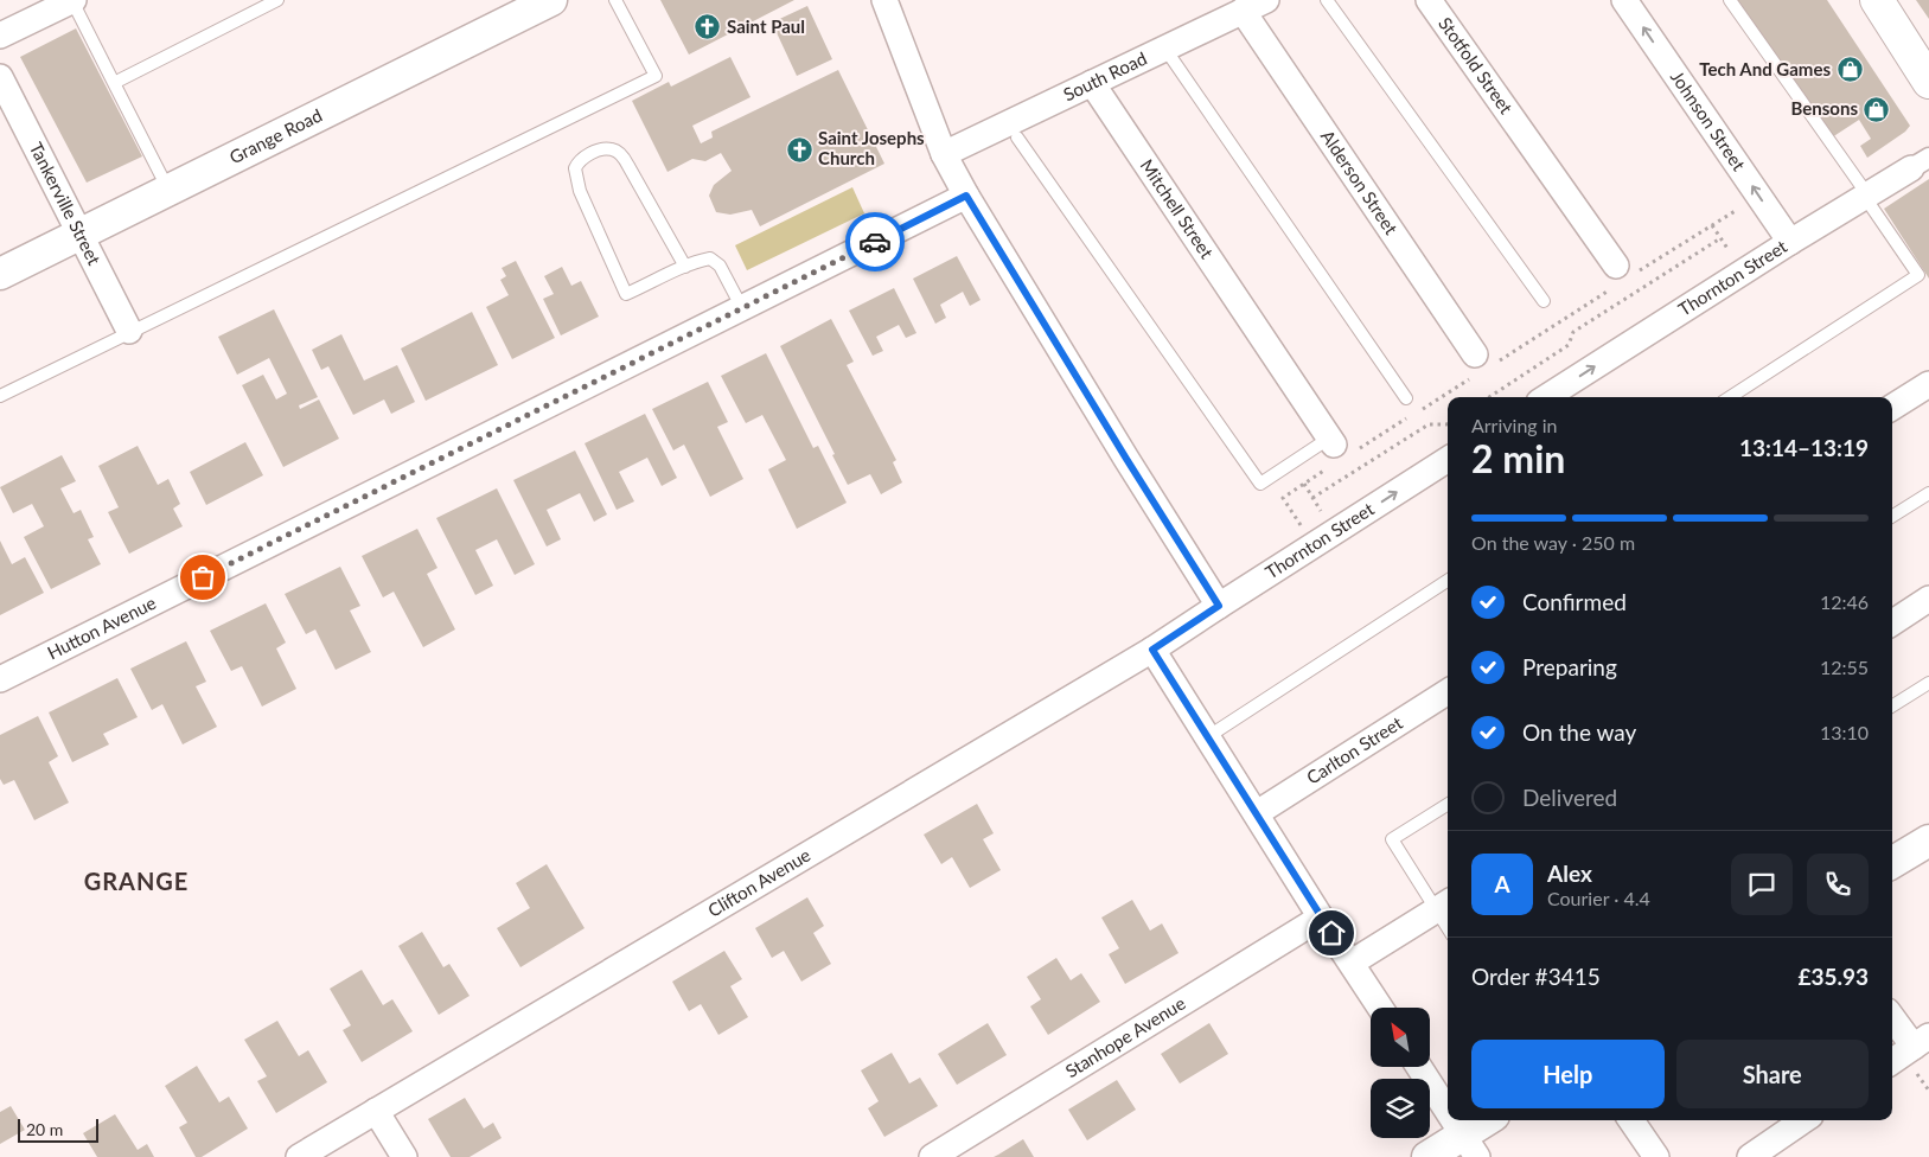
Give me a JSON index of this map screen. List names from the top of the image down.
{
  "streets": {
    "street": [
      "Stotfold Street",
      "South Road",
      "Johnson Street",
      "Grange Road",
      "Alderson Street",
      "Tankerville Street",
      "Mitchell Street",
      "Thornton Street",
      "Hutton Avenue",
      "Carlton Street",
      "Clifton Avenue",
      "Stanhope Avenue"
    ]
  },
  "crossings": [
    ["South Road", "Alderson Street"],
    ["South Road", "Mitchell Street"],
    ["Johnson Street", "Thornton Street"],
    ["Grange Road", "Tankerville Street"],
    ["Thornton Street", "Clifton Avenue"]
  ],
  "one_way": ["Johnson Street", "Thornton Street"],
  "districts": ["GRANGE"],
  "places": {
    "church": ["Saint Paul", "Saint Josephs Church"],
    "shop": ["Tech And Games", "Bensons"]
  },
  "scale_bar": "20 m",
  "north": "top left",
  "page": {
    "heading": ["2 min", "Arriving in", "13:14–13:19"],
    "panel": [
      "Alex",
      "Courier · 4.4",
      "Order #3415",
      "£35.93"
    ],
    "bar": "On the way · 250 m",
    "list": [
      ["Confirmed", "12:46"],
      ["Preparing", "12:55"],
      ["On the way", "13:10"],
      "Delivered"
    ],
    "round": "A",
    "buttons": ["Help", "Share"],
    "scale": "20 m"
  }
}
